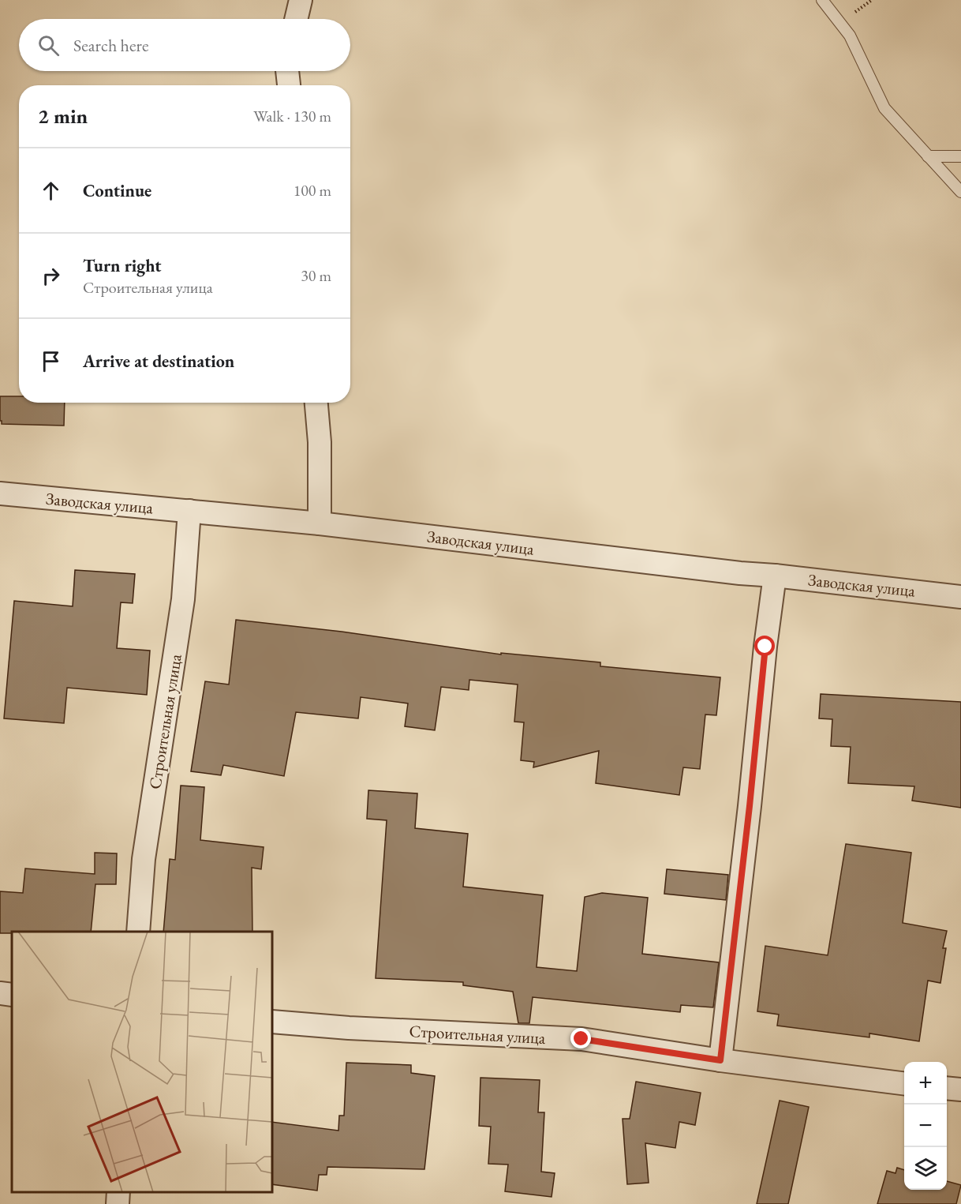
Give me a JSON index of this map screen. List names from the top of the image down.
{
  "streets": {
    "street": ["Заводская улица", "Строительная улица"]
  },
  "crossings": [
    ["Заводская улица", "Строительная улица"]
  ],
  "page": {
    "search": "Search here",
    "heading": ["2 min", "Walk · 130 m"],
    "list": [
      ["Continue", "100 m"],
      ["Turn right", "Строительная улица", "30 m"],
      "Arrive at destination"
    ],
    "map_buttons": ["+", "−"]
  }
}
